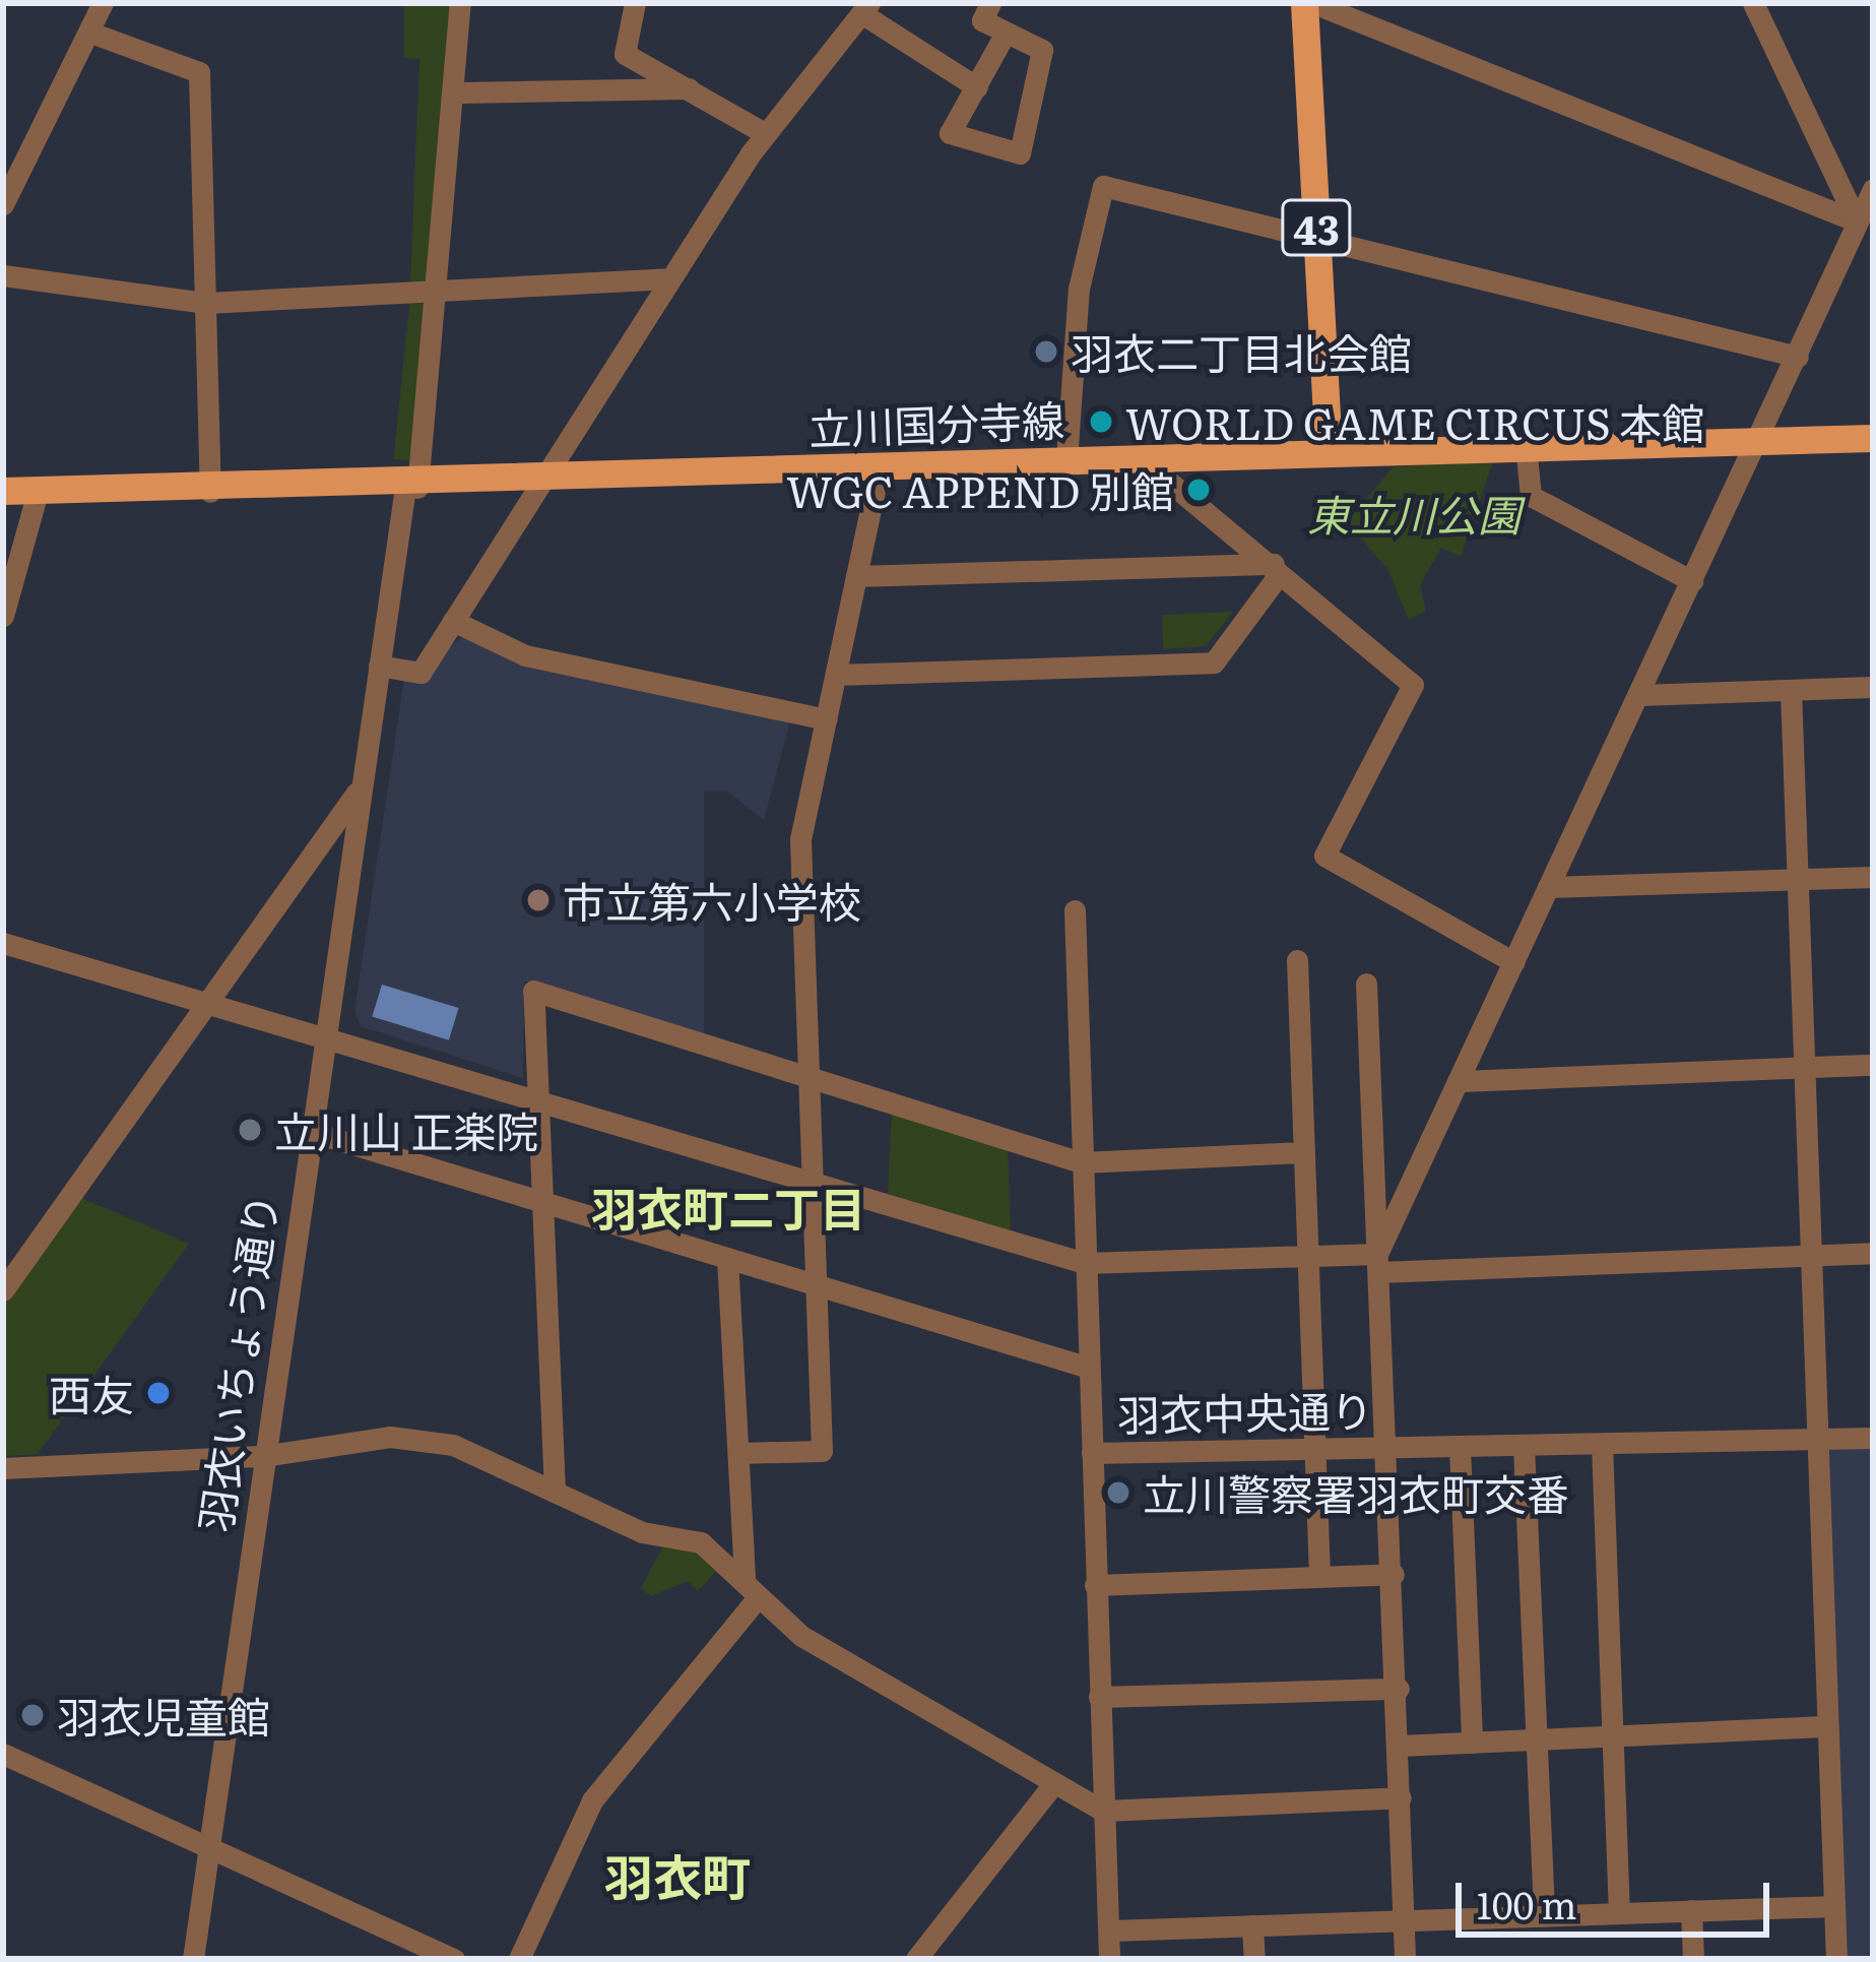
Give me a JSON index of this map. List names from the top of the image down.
{
  "streets": {
    "main road": ["43", "立川国分寺線"],
    "street": ["羽衣いちょう通り", "羽衣中央通り"]
  },
  "crossings": [
    ["43", "立川国分寺線"],
    ["立川国分寺線", "羽衣いちょう通り"]
  ],
  "districts": ["羽衣町二丁目", "羽衣町"],
  "parks": ["東立川公園"],
  "places": [
    "羽衣二丁目北会館",
    "WORLD GAME CIRCUS 本館",
    "WGC APPEND 別館",
    "市立第六小学校",
    "立川山 正楽院",
    "西友",
    "立川警察署羽衣町交番",
    "羽衣児童館"
  ],
  "scale_bar": "100 m"
}
